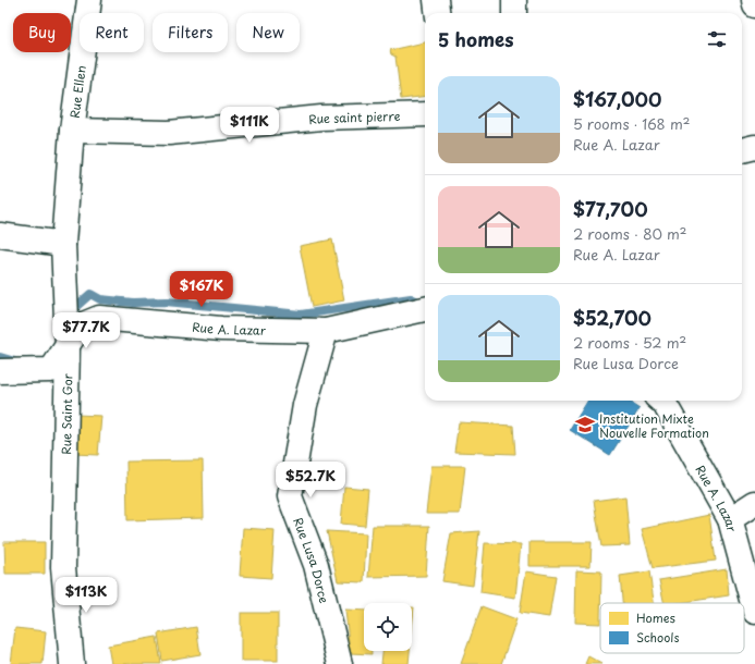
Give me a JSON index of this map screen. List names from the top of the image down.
{
  "streets": {
    "street": [
      "Rue Ellen",
      "Rue saint pierre",
      "Rue A. Lazar",
      "Rue Saint Gor",
      "Rue Lusa Dorce"
    ]
  },
  "crossings": [
    ["Rue Ellen", "Rue saint pierre"],
    ["Rue Ellen", "Rue Saint Gor"],
    ["Rue saint pierre", "Rue Saint Gor"],
    ["Rue A. Lazar", "Rue Saint Gor"],
    ["Rue A. Lazar", "Rue Lusa Dorce"]
  ],
  "places": {
    "school or university": ["Institution Mixte Nouvelle Formation"]
  },
  "legend": ["Homes", "Schools"],
  "page": {
    "chip": [
      "Buy",
      "Rent",
      "Filters",
      "New"
    ],
    "heading": "5 homes",
    "list": [
      {
        "name": "$167,000",
        "note": "5 rooms · 168 m² · Rue A. Lazar"
      },
      {
        "name": "$77,700",
        "note": "2 rooms · 80 m² · Rue A. Lazar"
      },
      {
        "name": "$52,700",
        "note": "2 rooms · 52 m² · Rue Lusa Dorce"
      }
    ],
    "price": [
      "$111K",
      "$167K",
      "$77.7K",
      "$52.7K",
      "$113K"
    ]
  }
}
